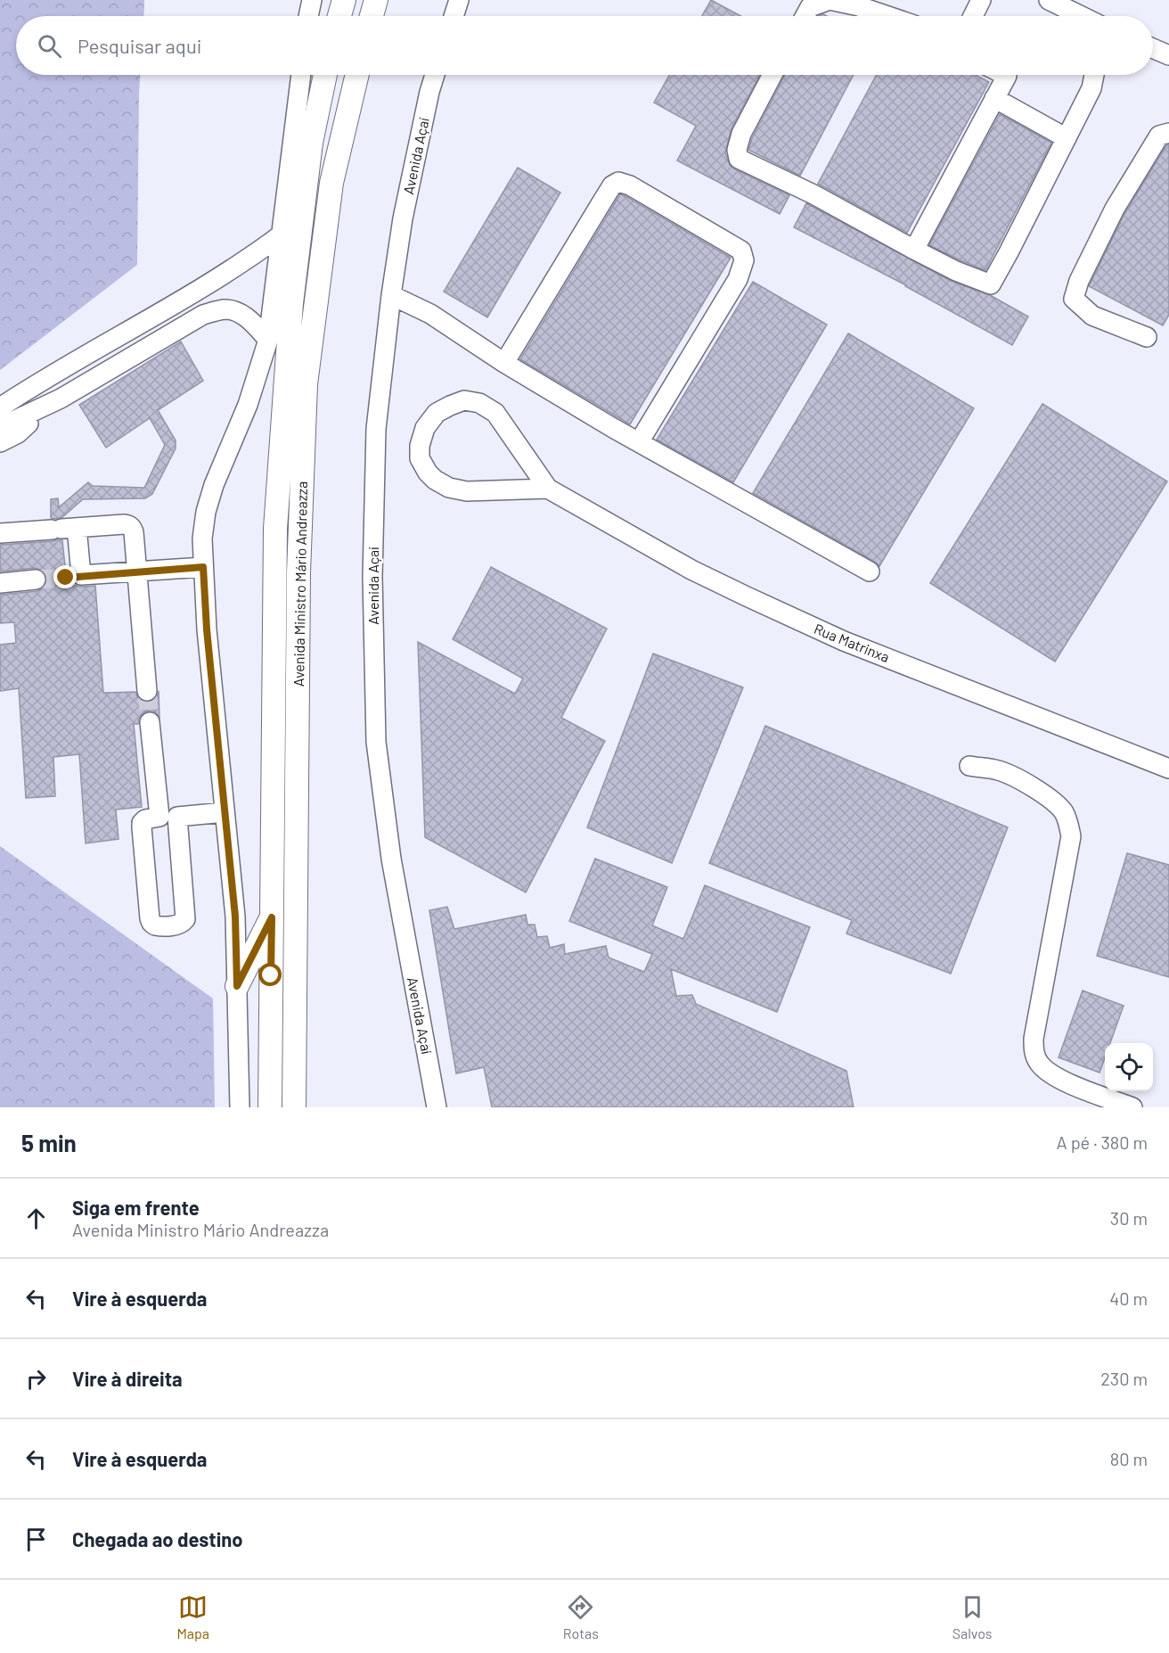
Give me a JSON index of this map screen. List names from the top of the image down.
{
  "streets": {
    "main road": ["Avenida Ministro Mário Andreazza"],
    "street": ["Avenida Açaí", "Rua Matrinxa"]
  },
  "page": {
    "search": "Pesquisar aqui",
    "heading": ["5 min", "A pé · 380 m"],
    "list": [
      ["Siga em frente", "Avenida Ministro Mário Andreazza", "30 m"],
      ["Vire à esquerda", "40 m"],
      ["Vire à direita", "230 m"],
      ["Vire à esquerda", "80 m"],
      "Chegada ao destino"
    ],
    "nav": ["Mapa", "Rotas", "Salvos"]
  }
}
